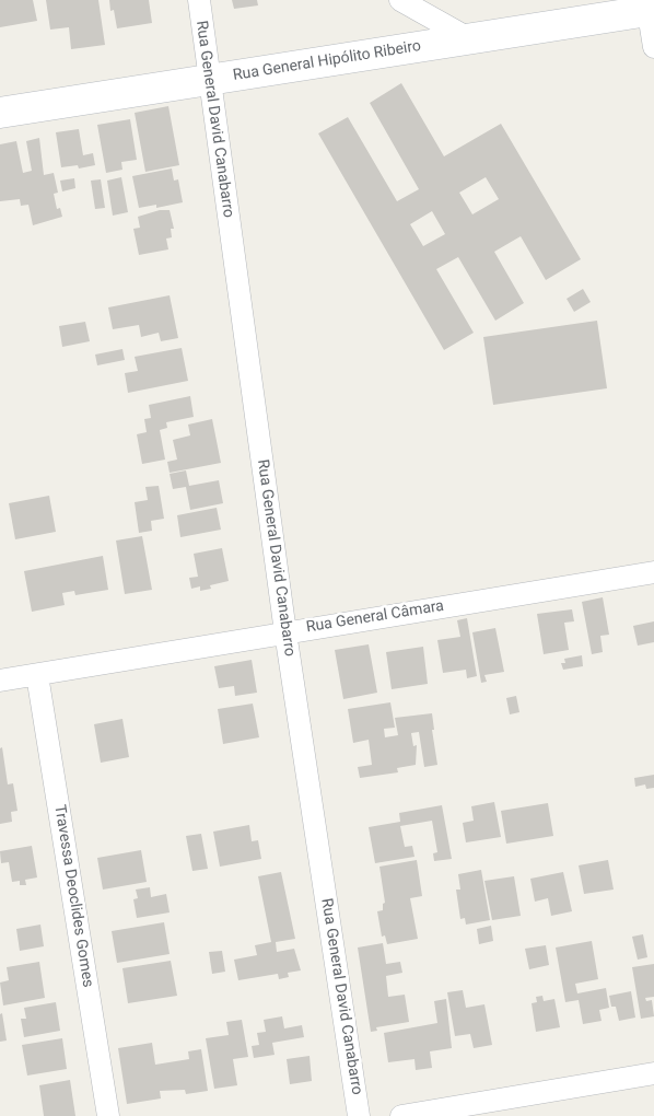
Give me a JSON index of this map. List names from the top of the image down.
{
  "streets": {
    "street": [
      "Rua General Hipólito Ribeiro",
      "Rua General David Canabarro",
      "Rua General Câmara",
      "Travessa Deoclides Gomes"
    ]
  },
  "crossings": [
    ["Rua General Hipólito Ribeiro", "Rua General David Canabarro"],
    ["Rua General David Canabarro", "Rua General Câmara"],
    ["Rua General Câmara", "Travessa Deoclides Gomes"]
  ]
}
